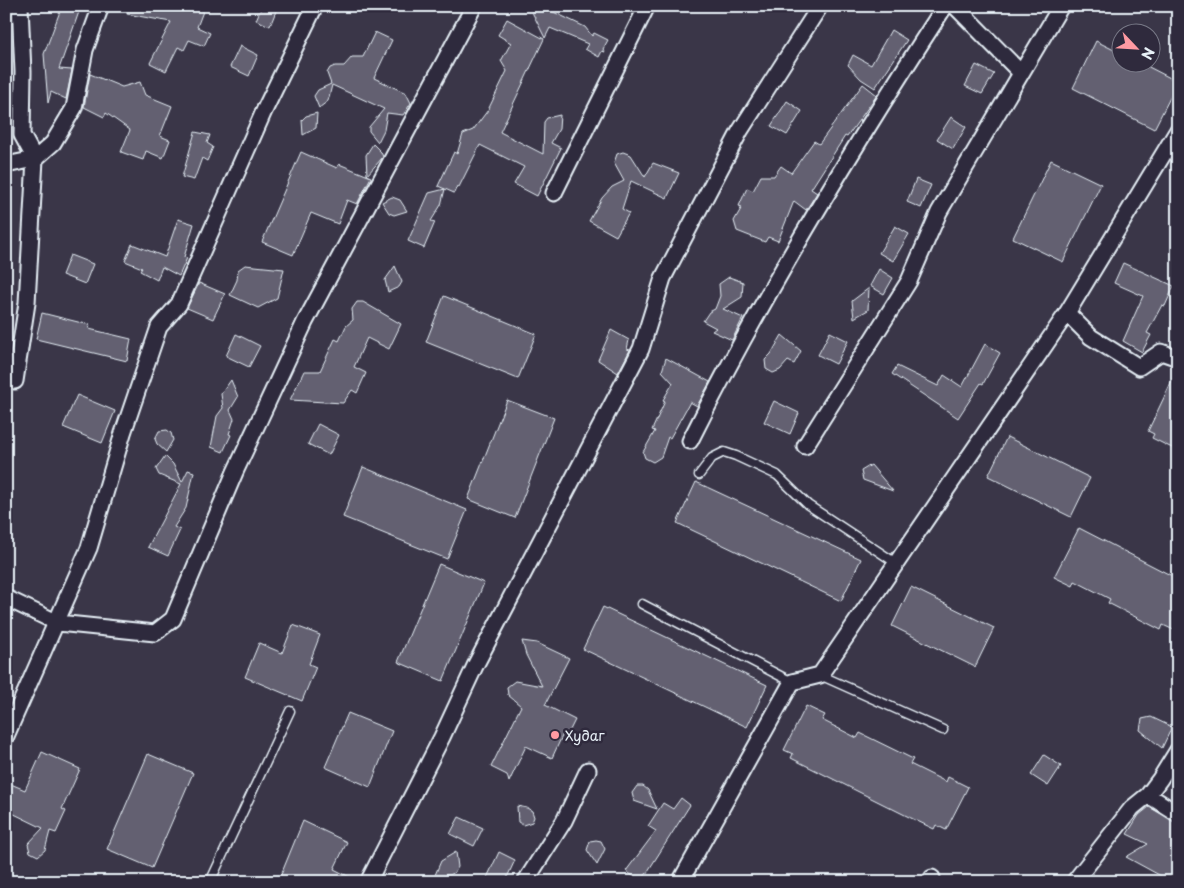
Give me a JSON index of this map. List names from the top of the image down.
{
  "places": ["Худаг"],
  "north": "bottom right"
}
